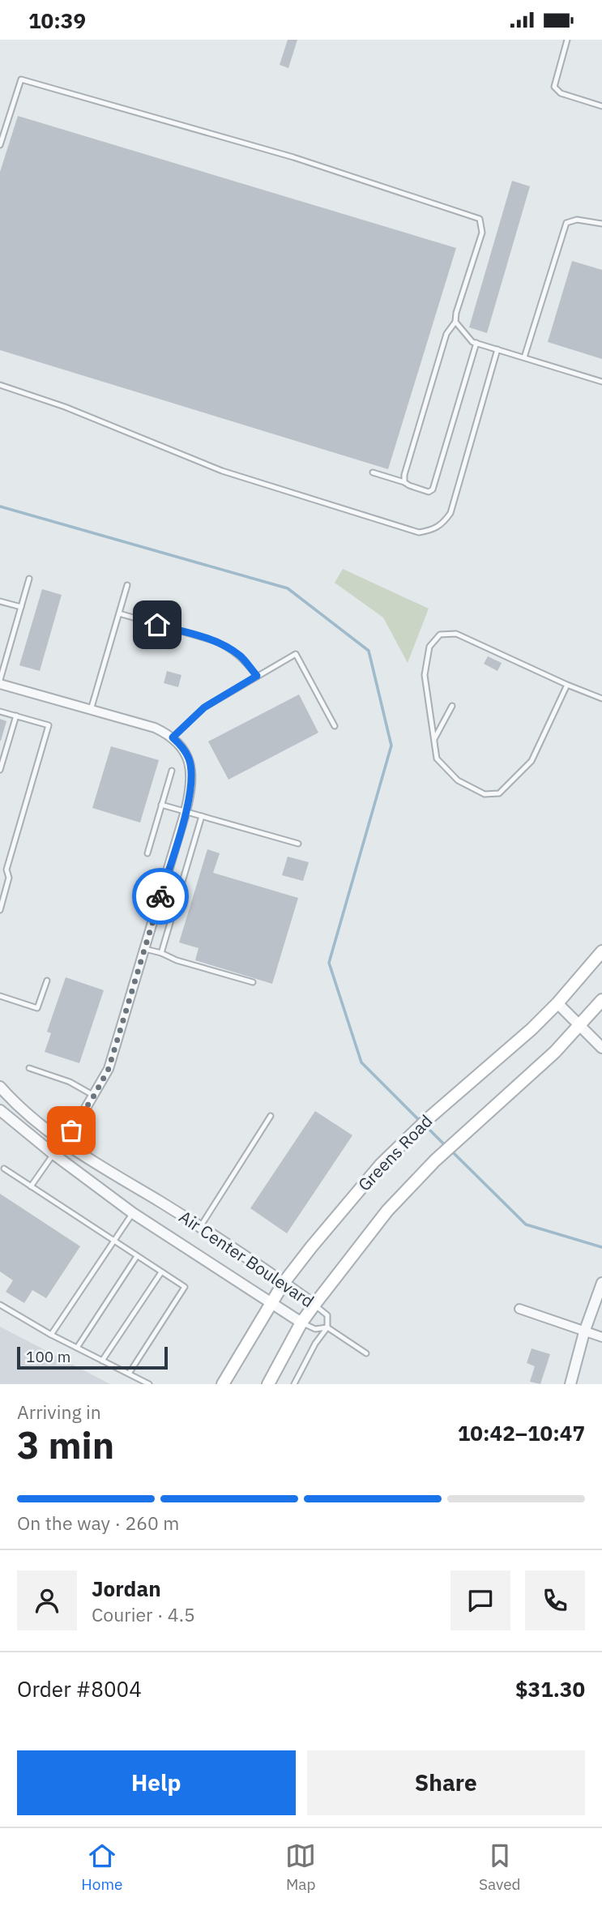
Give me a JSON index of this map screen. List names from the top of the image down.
{
  "streets": {
    "main road": ["Greens Road"],
    "street": ["Air Center Boulevard"]
  },
  "crossings": [
    ["Greens Road", "Air Center Boulevard"]
  ],
  "scale_bar": "100 m",
  "page": {
    "status": "10:39",
    "scale": "100 m",
    "heading": ["3 min", "Arriving in", "10:42–10:47"],
    "panel": [
      "Jordan",
      "Courier · 4.5",
      "Order #8004",
      "$31.30"
    ],
    "bar": "On the way · 260 m",
    "buttons": ["Help", "Share"],
    "tabs": ["Home", "Map", "Saved"]
  }
}
